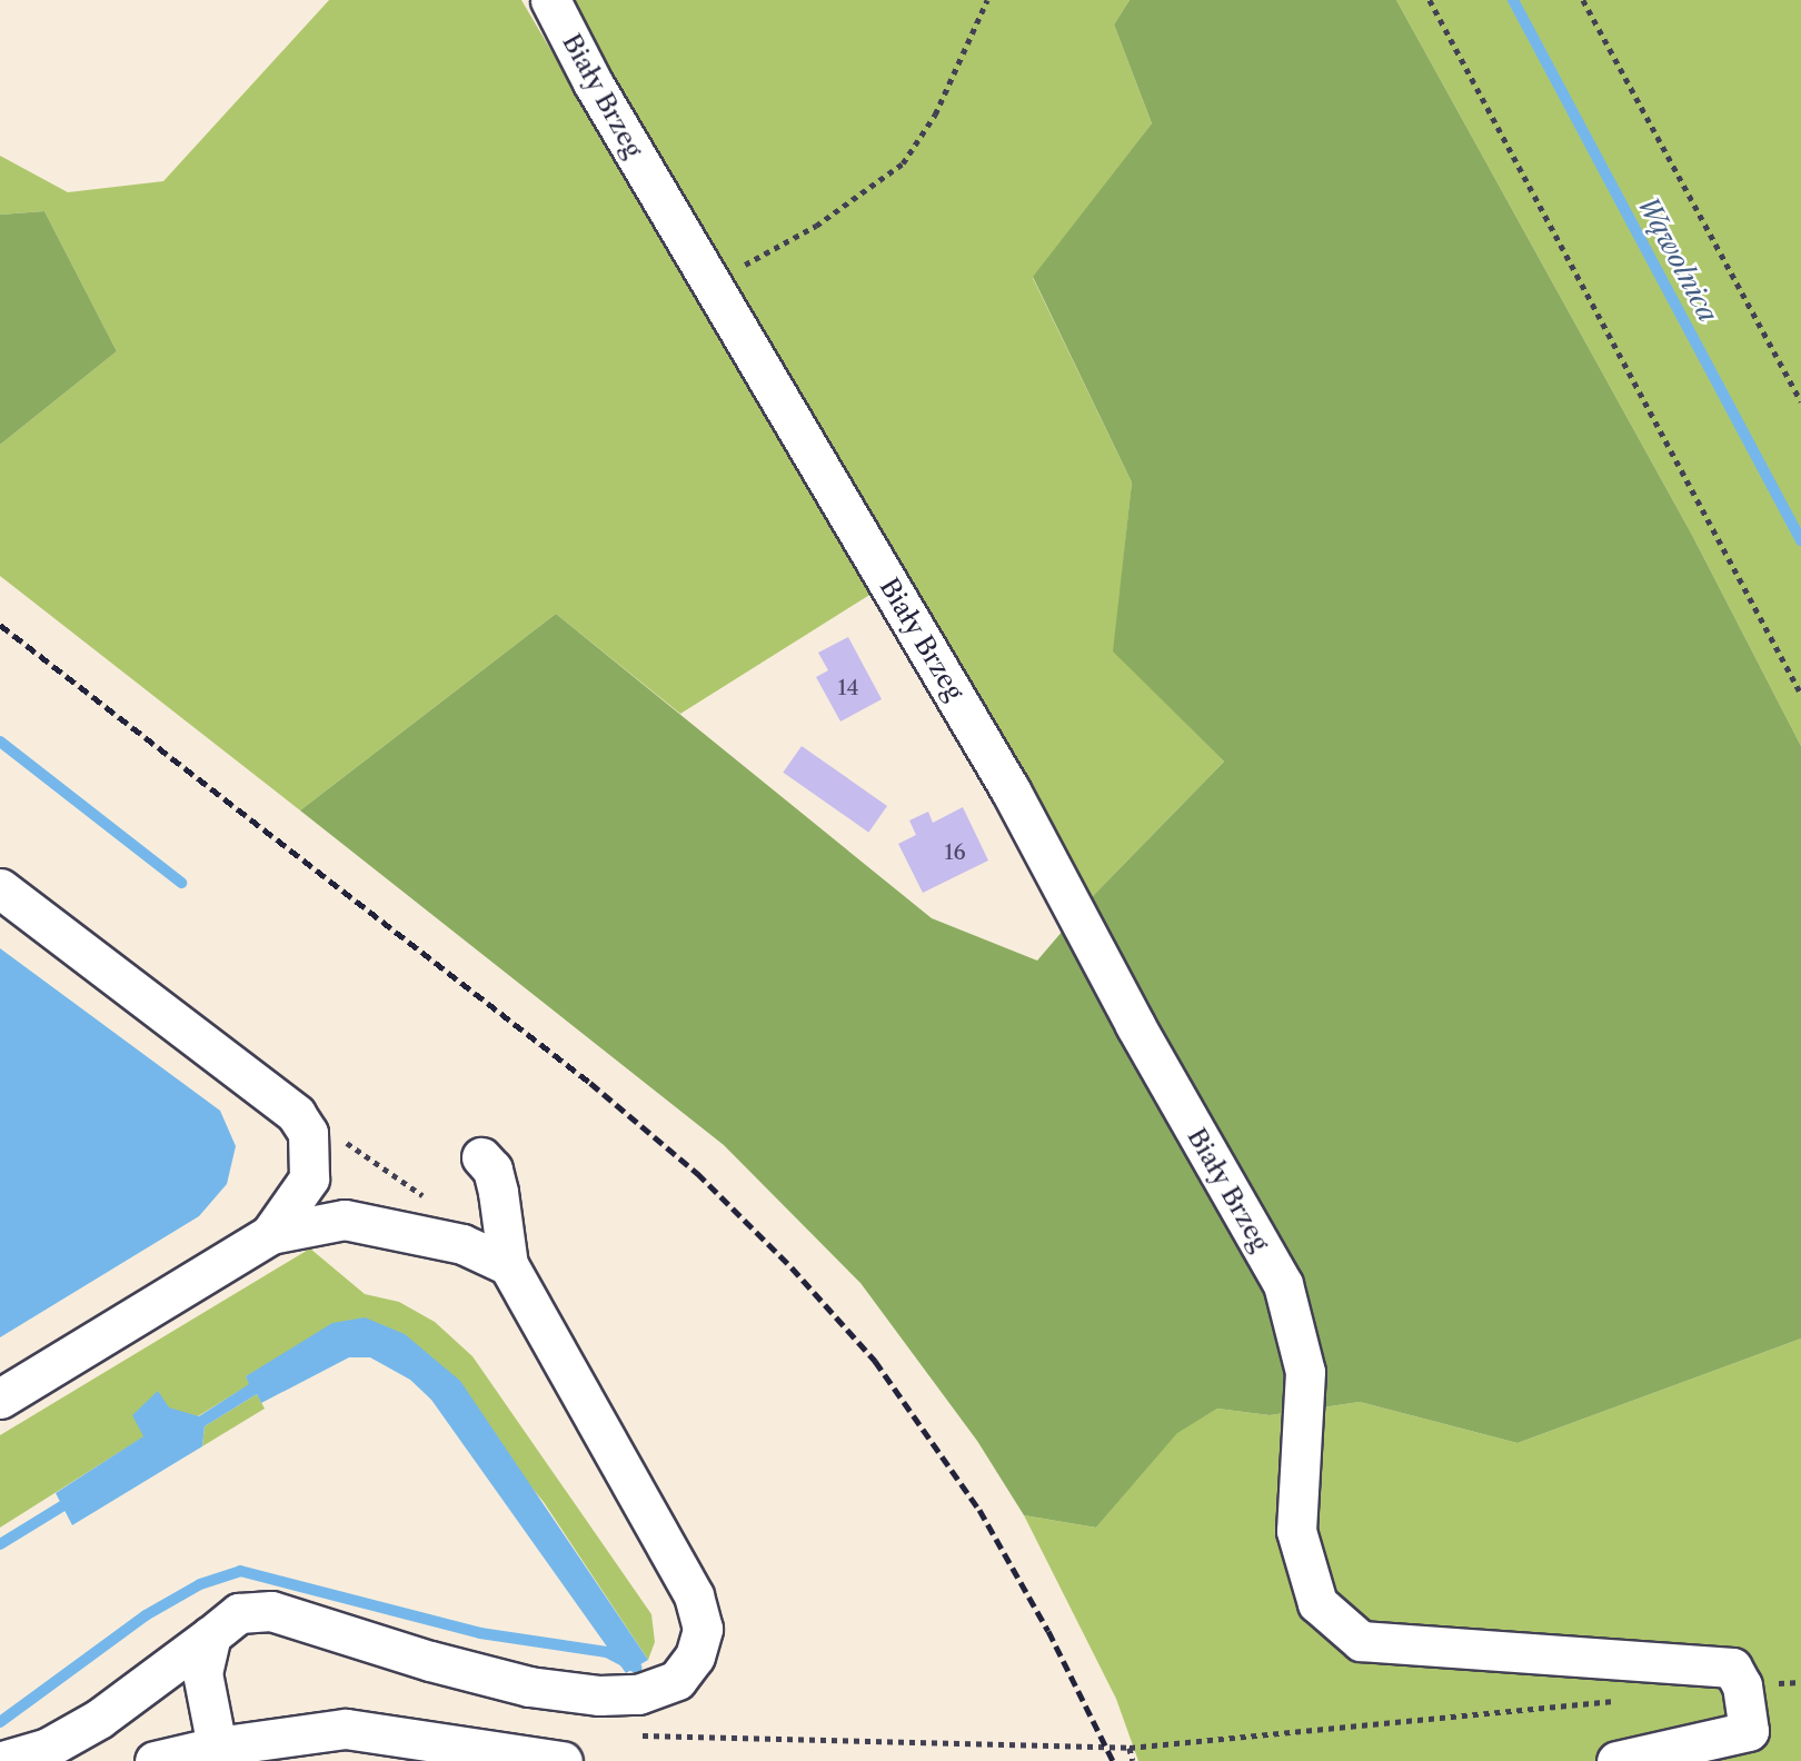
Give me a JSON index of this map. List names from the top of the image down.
{
  "streets": {
    "lane": ["Biały Brzeg"]
  },
  "water": ["Wąwolnica"],
  "house_numbers": ["14", "16"]
}
